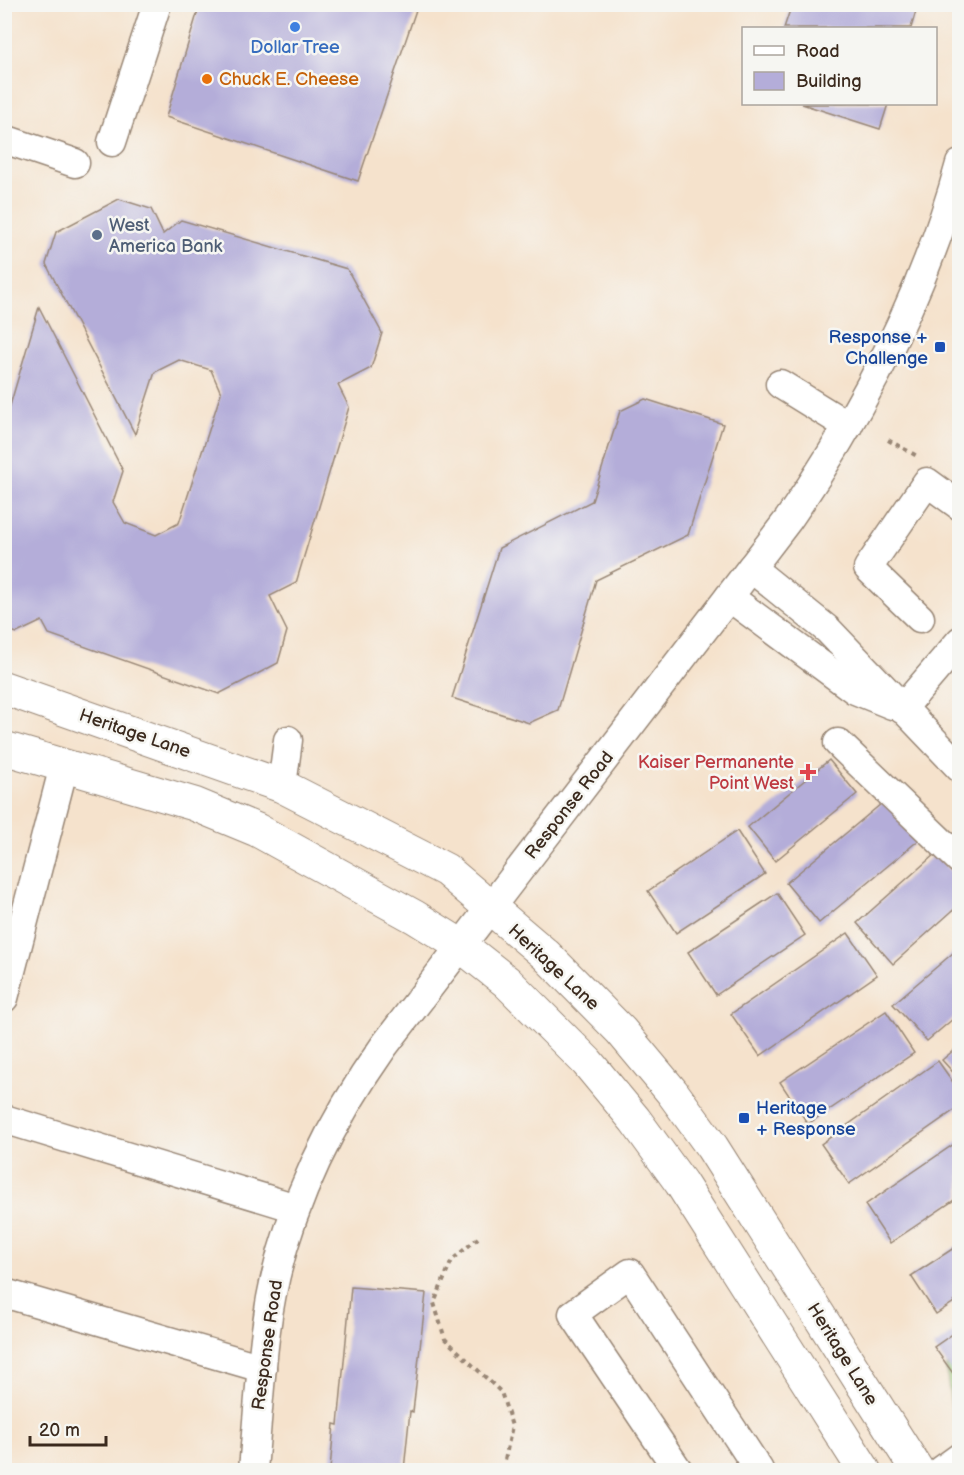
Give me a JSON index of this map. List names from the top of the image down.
{
  "streets": {
    "main road": ["Heritage Lane"],
    "street": ["Response Road"]
  },
  "crossings": [
    ["Heritage Lane", "Response Road"]
  ],
  "places": {
    "other": ["Dollar Tree", "Chuck E. Cheese", "West America Bank"],
    "transit": ["Response + Challenge", "Heritage + Response"],
    "health": ["Kaiser Permanente Point West"]
  },
  "legend": ["Road", "Building"],
  "scale_bar": "20 m"
}
